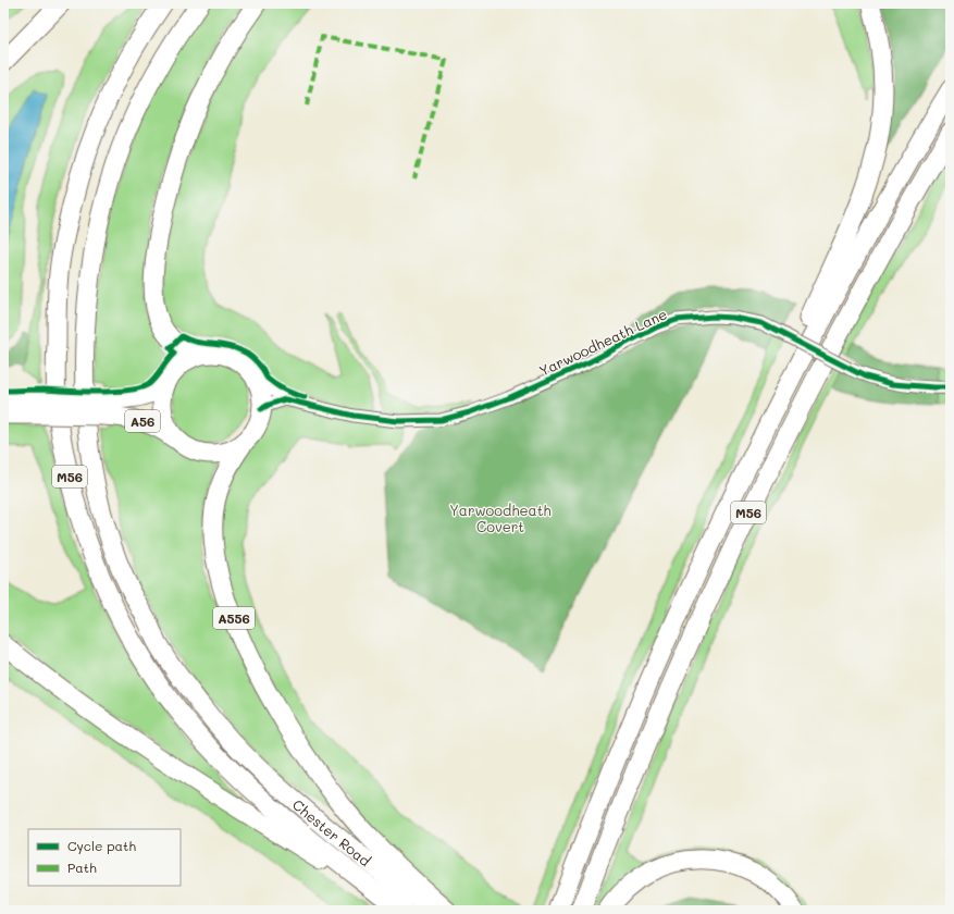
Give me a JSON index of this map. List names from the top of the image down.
{
  "streets": {
    "highway": [
      "A56",
      "M56",
      "A556",
      "Chester Road"
    ],
    "street": ["Yarwoodheath Lane"]
  },
  "crossings": [
    ["Yarwoodheath Lane", "A56"],
    ["Yarwoodheath Lane", "A556"],
    ["A56", "A556"],
    ["M56", "Chester Road"]
  ],
  "parks": ["Yarwoodheath Covert"],
  "legend": ["Cycle path", "Path"]
}
